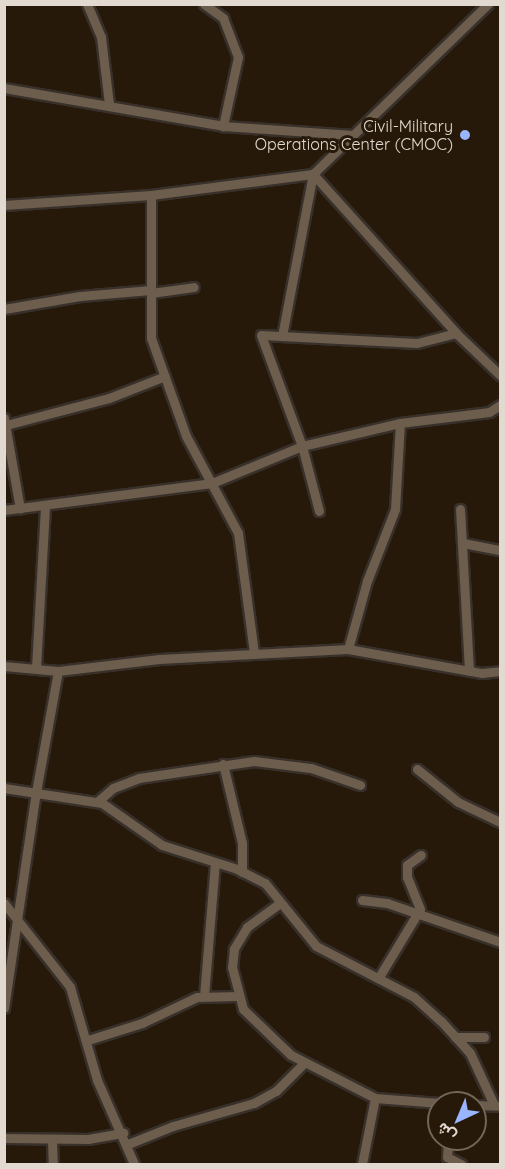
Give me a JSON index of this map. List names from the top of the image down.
{
  "places": ["Civil-Military Operations Center (CMOC)"],
  "north": "bottom left"
}
